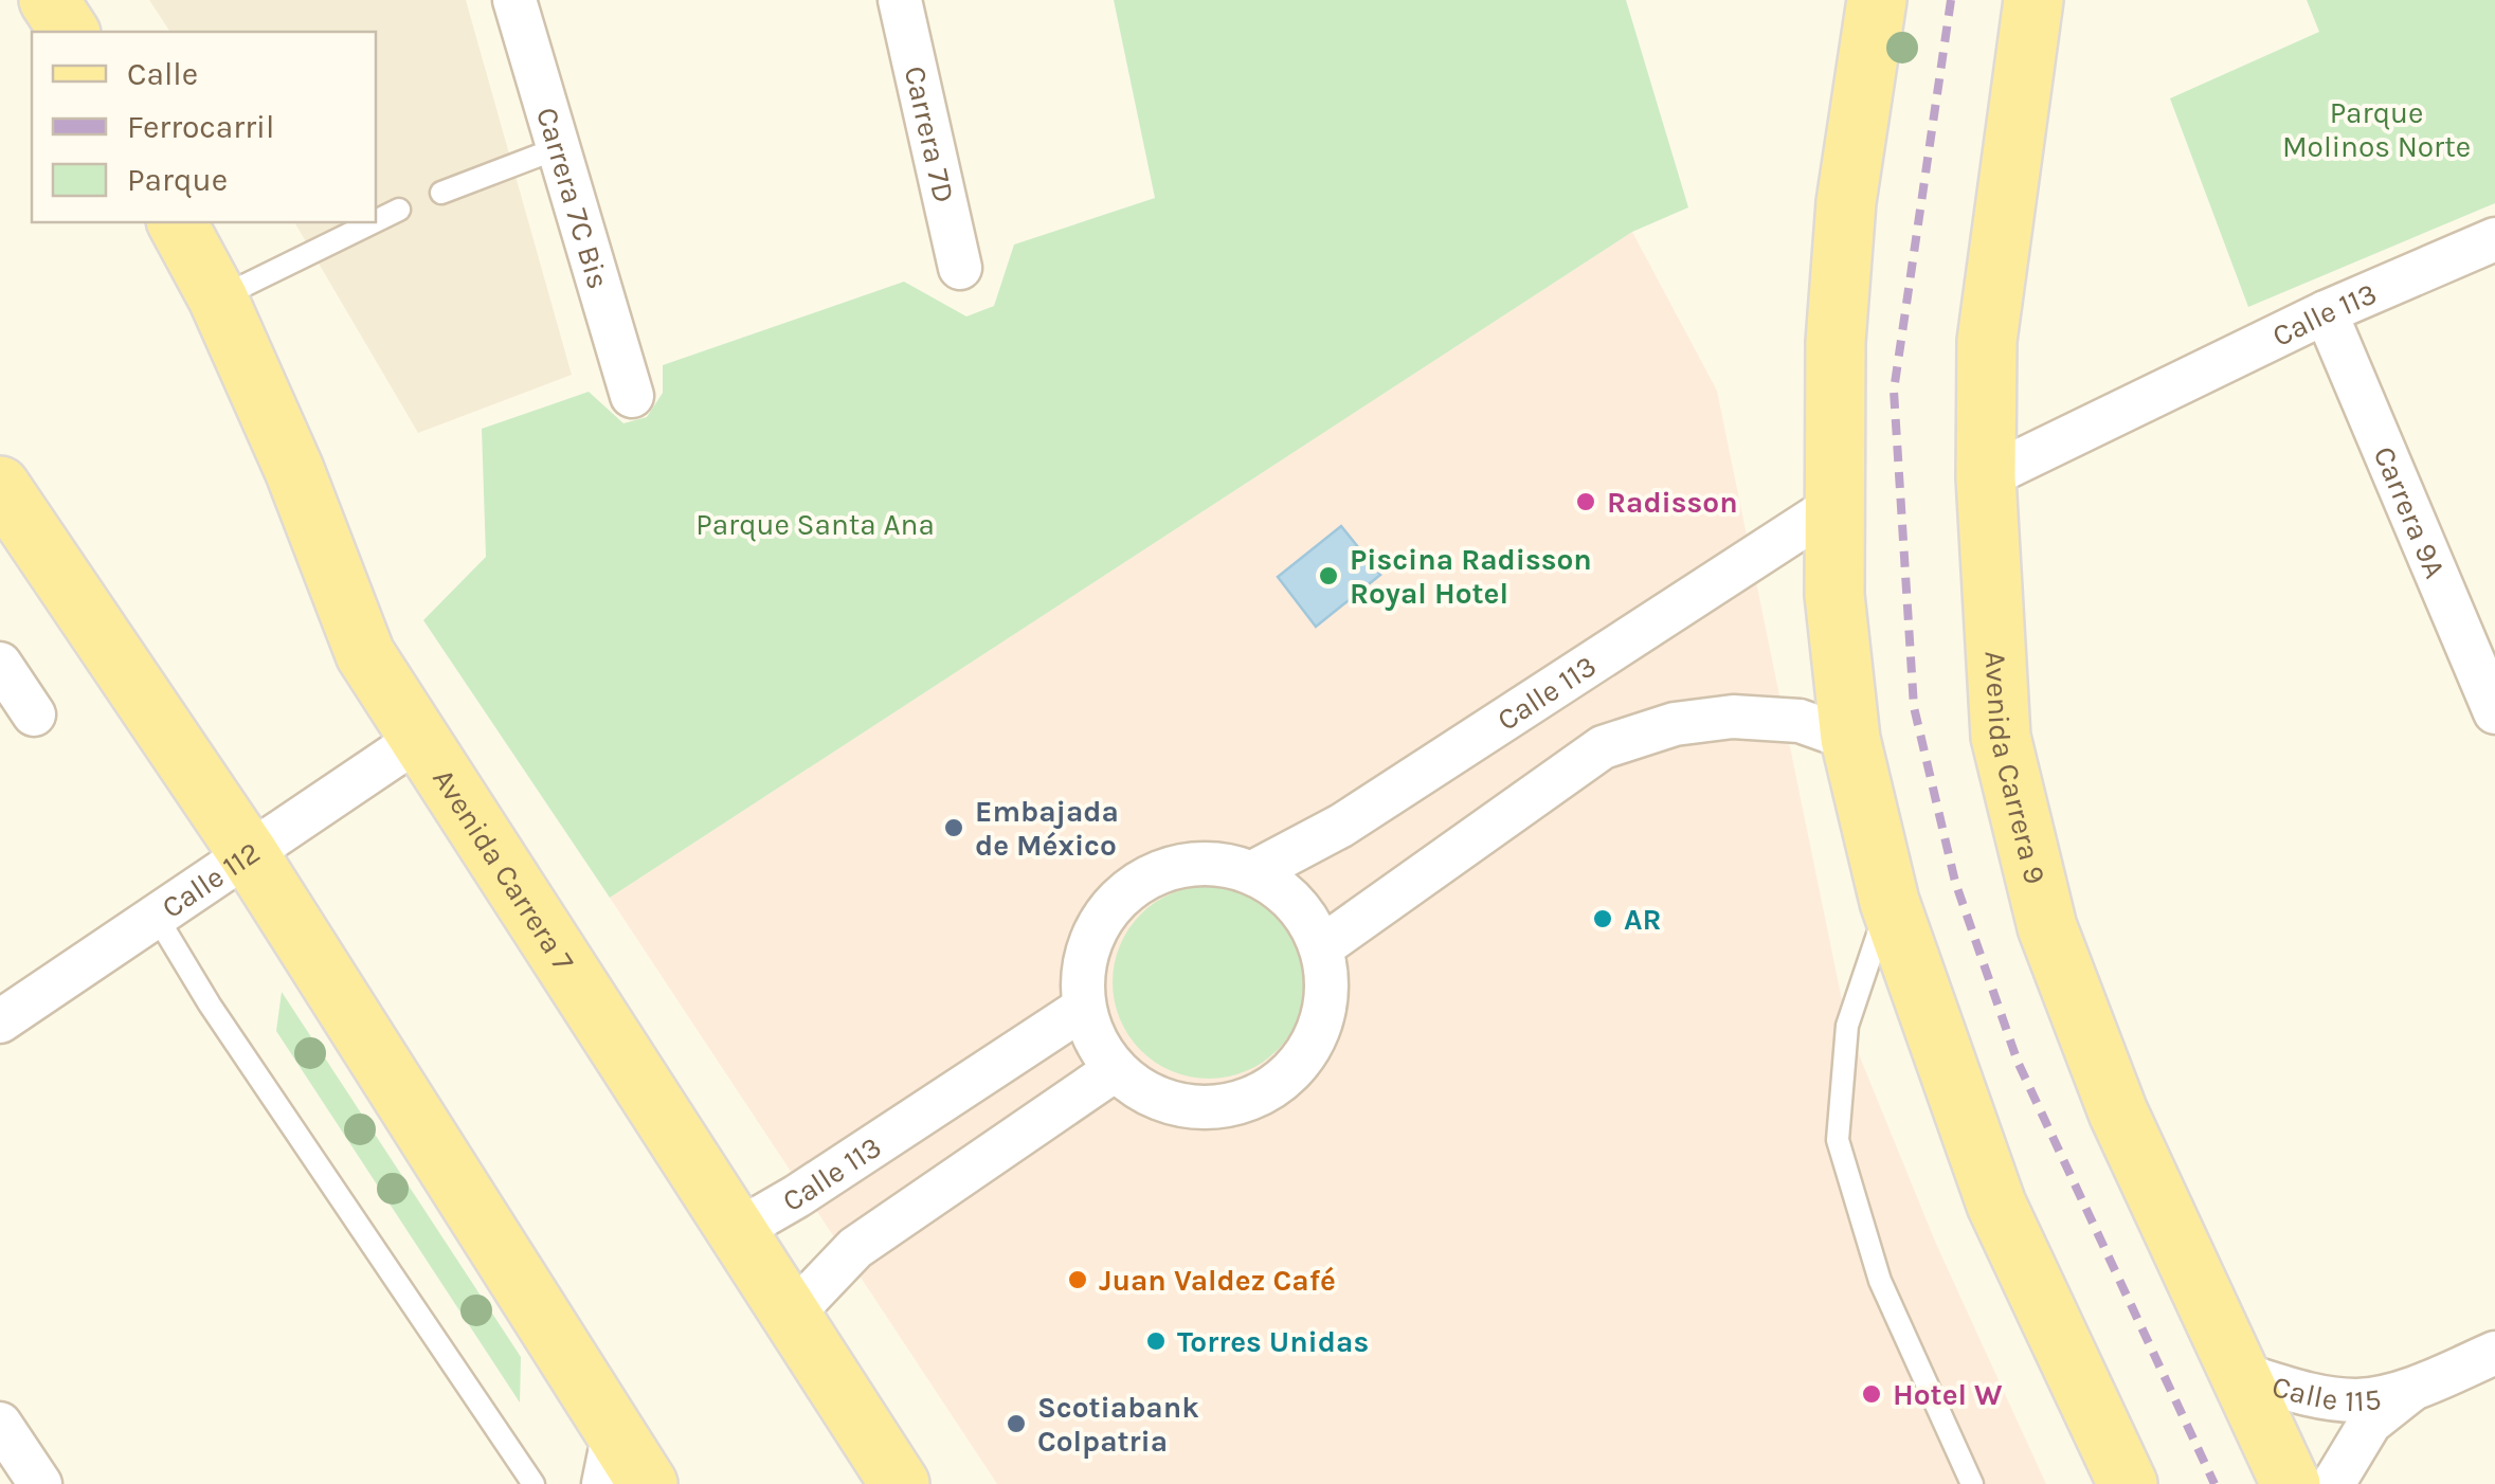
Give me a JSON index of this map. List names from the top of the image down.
{
  "streets": {
    "main road": ["Avenida Carrera 9", "Avenida Carrera 7"],
    "street": [
      "Carrera 7D",
      "Carrera 7C Bis",
      "Calle 113",
      "Carrera 9A",
      "Calle 112",
      "Calle 115"
    ]
  },
  "crossings": [
    ["Calle 113", "Carrera 9A"],
    ["Calle 113", "Avenida Carrera 9"],
    ["Calle 113", "Avenida Carrera 7"],
    ["Avenida Carrera 9", "Calle 115"],
    ["Avenida Carrera 7", "Calle 112"]
  ],
  "parks": ["Parque Molinos Norte", "Parque Santa Ana"],
  "places": [
    "Radisson",
    "Piscina Radisson Royal Hotel",
    "Embajada de México",
    "AR",
    "Juan Valdez Café",
    "Torres Unidas",
    "Hotel W",
    "Scotiabank Colpatria"
  ],
  "legend": ["Calle", "Ferrocarril", "Parque"]
}
